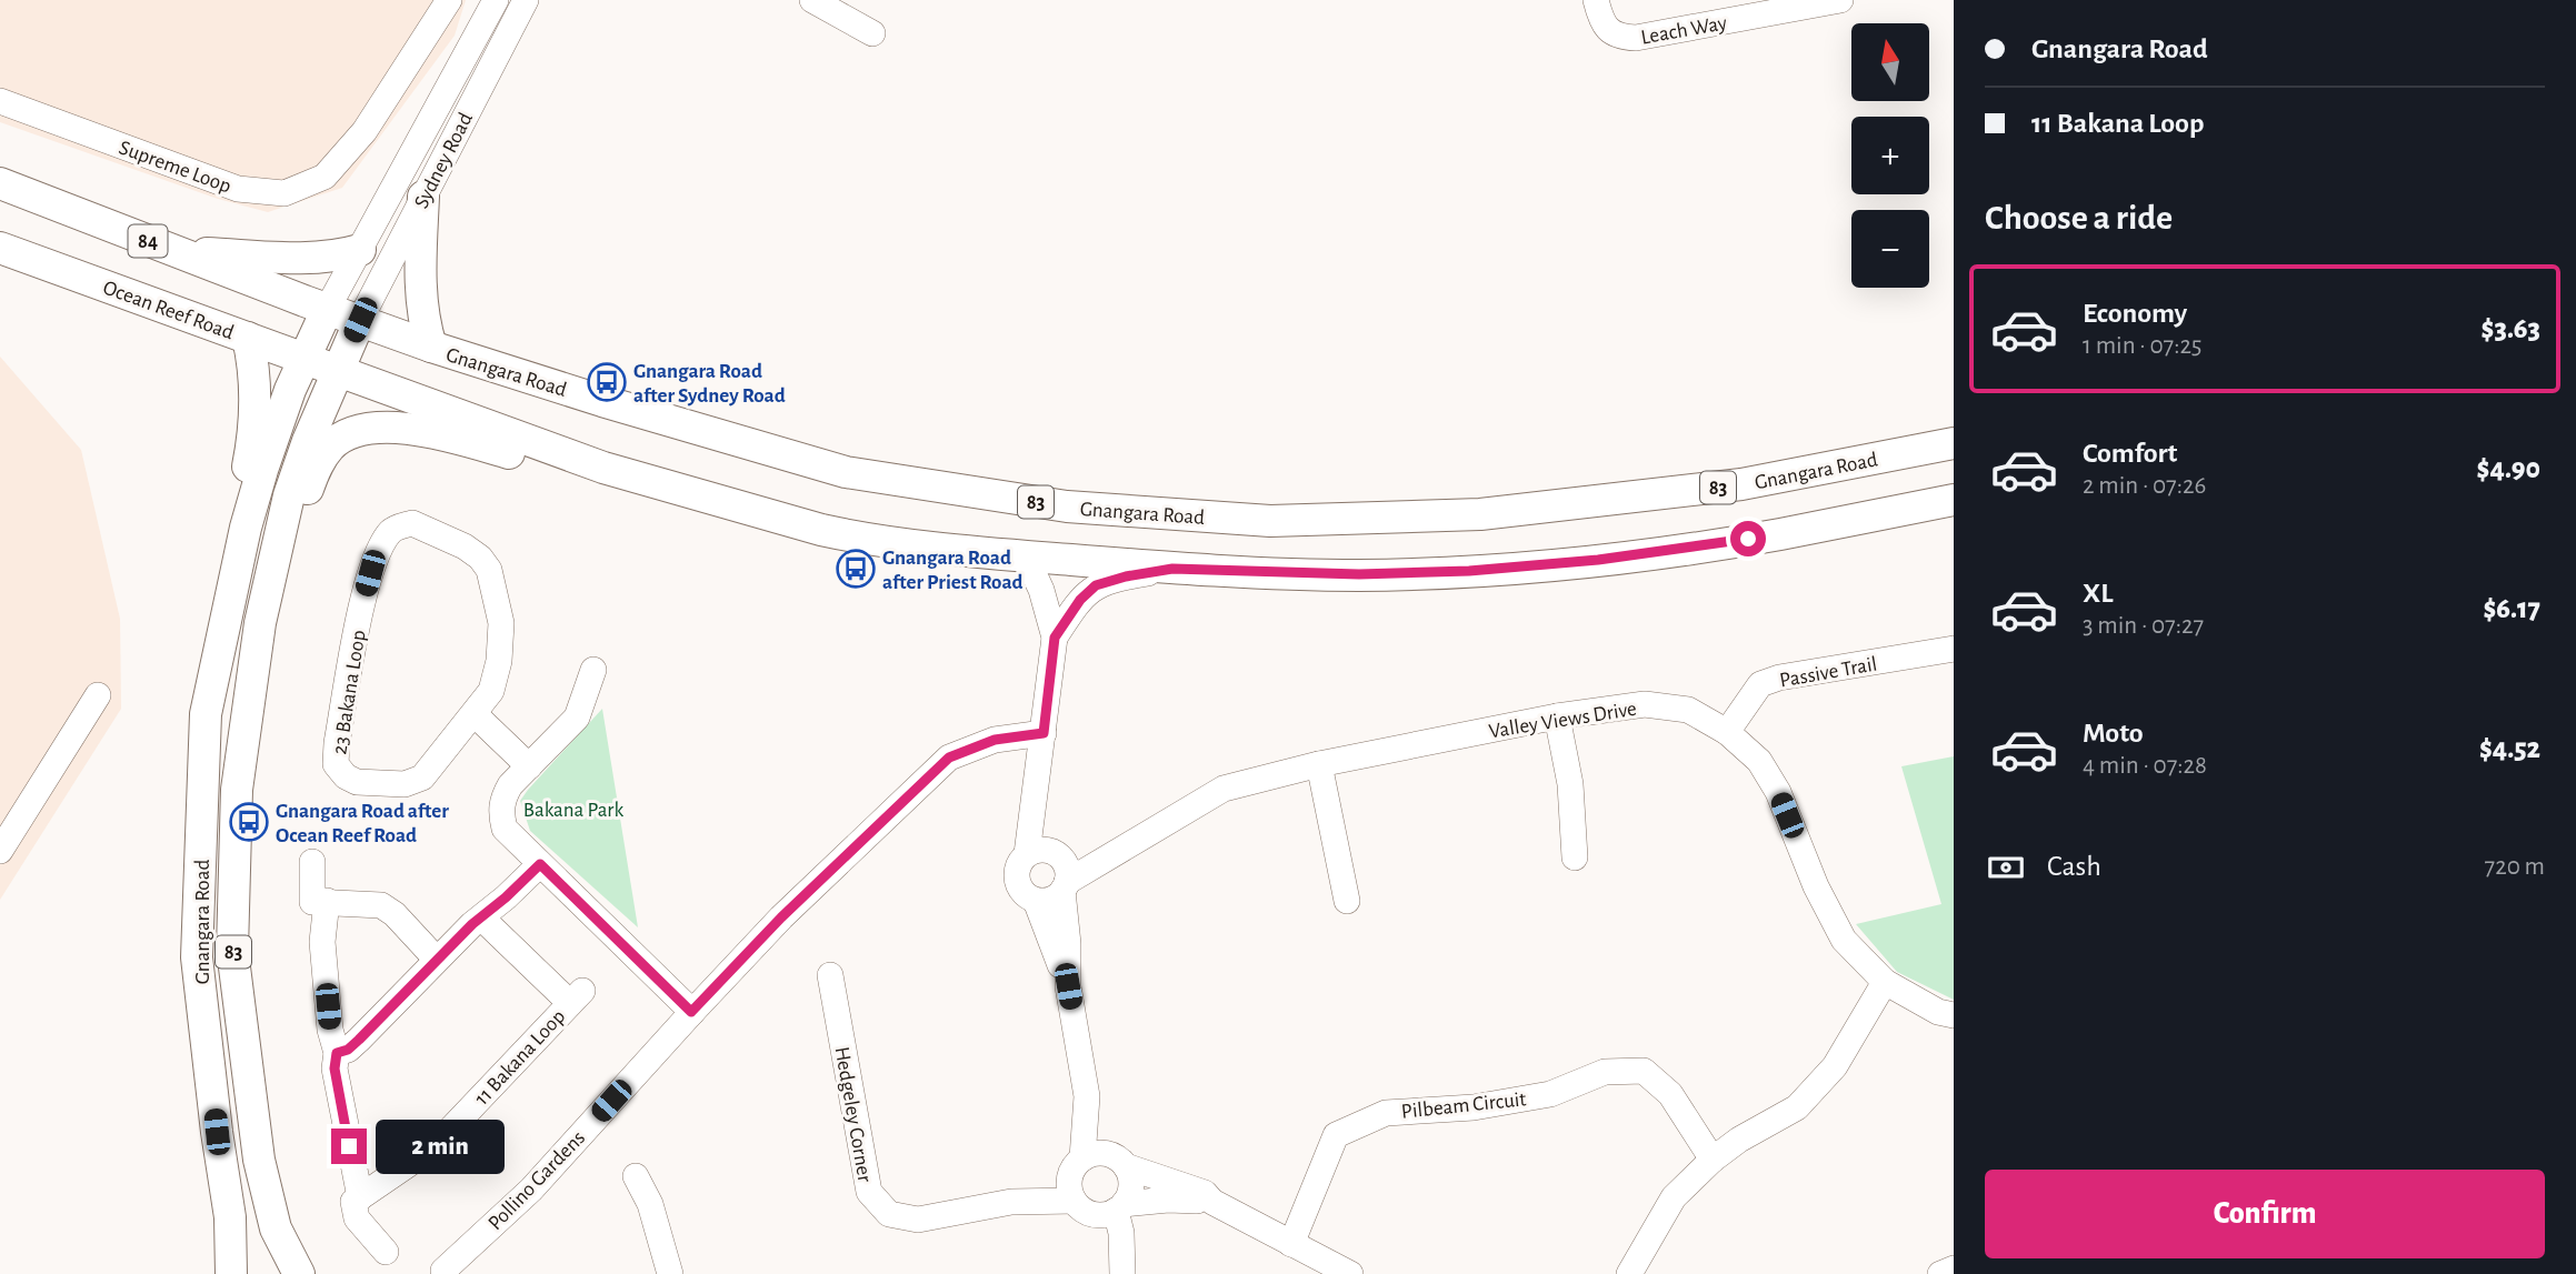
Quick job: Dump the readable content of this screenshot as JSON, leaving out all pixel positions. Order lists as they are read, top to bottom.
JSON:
{
  "streets": {
    "main road": [
      "84",
      "Ocean Reef Road",
      "Gnangara Road",
      "83"
    ],
    "street": [
      "Leach Way",
      "Sydney Road",
      "Supreme Loop",
      "Passive Trail",
      "23 Bakana Loop",
      "Valley Views Drive",
      "11 Bakana Loop",
      "Pilbeam Circuit",
      "Hedgeley Corner",
      "Pollino Gardens"
    ]
  },
  "crossings": [
    ["Sydney Road", "84"],
    ["Sydney Road", "Gnangara Road"],
    ["Sydney Road", "83"],
    ["84", "Gnangara Road"],
    ["84", "83"],
    ["Ocean Reef Road", "Gnangara Road"],
    ["Gnangara Road", "83"],
    ["Passive Trail", "Valley Views Drive"]
  ],
  "parks": ["Bakana Park"],
  "places": {
    "bus stop": ["Gnangara Road after Sydney Road", "Gnangara Road after Priest Road", "Gnangara Road after Ocean Reef Road"]
  },
  "north": "top",
  "page": {
    "banner": ["Gnangara Road", "11 Bakana Loop"],
    "map_buttons": ["+", "−"],
    "heading": "Choose a ride",
    "list": [
      {
        "name": "Economy",
        "note": "1 min · 07:25",
        "value": "$3.63"
      },
      {
        "name": "Comfort",
        "note": "2 min · 07:26",
        "value": "$4.90"
      },
      {
        "name": "XL",
        "note": "3 min · 07:27",
        "value": "$6.17"
      },
      {
        "name": "Moto",
        "note": "4 min · 07:28",
        "value": "$4.52"
      }
    ],
    "pay": ["Cash", "720 m"],
    "bubble": "2 min",
    "buttons": "Confirm"
  }
}
